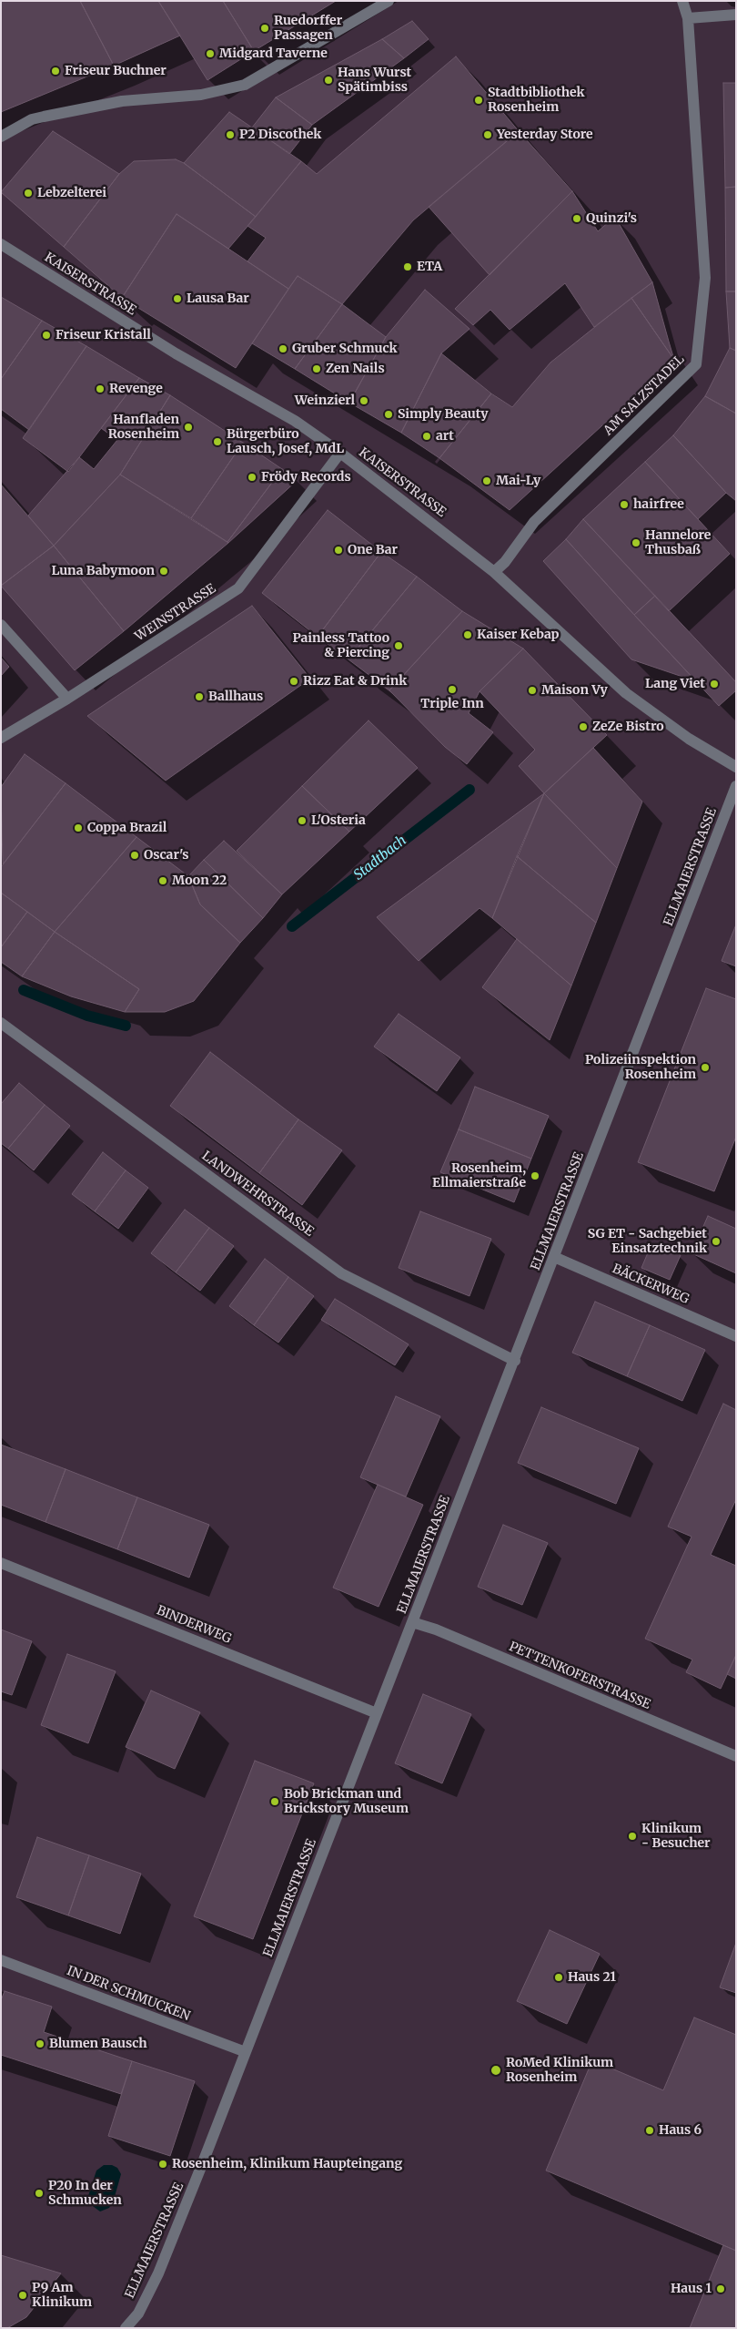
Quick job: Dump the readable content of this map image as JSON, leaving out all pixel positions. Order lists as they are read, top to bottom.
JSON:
{
  "streets": {
    "street": [
      "KAISERSTRASSE",
      "AM SALZSTADEL",
      "WEINSTRASSE",
      "ELLMAIERSTRASSE",
      "LANDWEHRSTRASSE",
      "BÄCKERWEG",
      "BINDERWEG",
      "PETTENKOFERSTRASSE",
      "IN DER SCHMUCKEN"
    ]
  },
  "crossings": [
    ["KAISERSTRASSE", "AM SALZSTADEL"],
    ["KAISERSTRASSE", "WEINSTRASSE"],
    ["ELLMAIERSTRASSE", "LANDWEHRSTRASSE"],
    ["ELLMAIERSTRASSE", "BÄCKERWEG"],
    ["ELLMAIERSTRASSE", "BINDERWEG"],
    ["ELLMAIERSTRASSE", "PETTENKOFERSTRASSE"],
    ["ELLMAIERSTRASSE", "IN DER SCHMUCKEN"]
  ],
  "water": ["Stadtbach"],
  "places": [
    "Ruedorffer Passagen",
    "Midgard Taverne",
    "Friseur Buchner",
    "Hans Wurst Spätimbiss",
    "Stadtbibliothek Rosenheim",
    "P2 Discothek",
    "Yesterday Store",
    "Lebzelterei",
    "Quinzi's",
    "ETA",
    "Lausa Bar",
    "Friseur Kristall",
    "Gruber Schmuck",
    "Zen Nails",
    "Revenge",
    "Weinzierl",
    "Simply Beauty",
    "Hanfladen Rosenheim",
    "art",
    "Bürgerbüro Lausch, Josef, MdL",
    "Frödy Records",
    "Mai-Ly",
    "hairfree",
    "Hannelore Thusbaß",
    "One Bar",
    "Luna Babymoon",
    "Kaiser Kebap",
    "Painless Tattoo & Piercing",
    "Rizz Eat & Drink",
    "Lang Viet",
    "Triple Inn",
    "Maison Vy",
    "Ballhaus",
    "ZeZe Bistro",
    "L'Osteria",
    "Coppa Brazil",
    "Oscar's",
    "Moon 22",
    "Polizeiinspektion Rosenheim",
    "Rosenheim, Ellmaierstraße",
    "SG ET - Sachgebiet Einsatztechnik",
    "Bob Brickman und Brickstory Museum",
    "Klinikum - Besucher",
    "Haus 21",
    "Blumen Bausch",
    "RoMed Klinikum Rosenheim",
    "Haus 6",
    "Rosenheim, Klinikum Haupteingang",
    "P20 In der Schmucken",
    "Haus 1",
    "P9 Am Klinikum"
  ]
}
